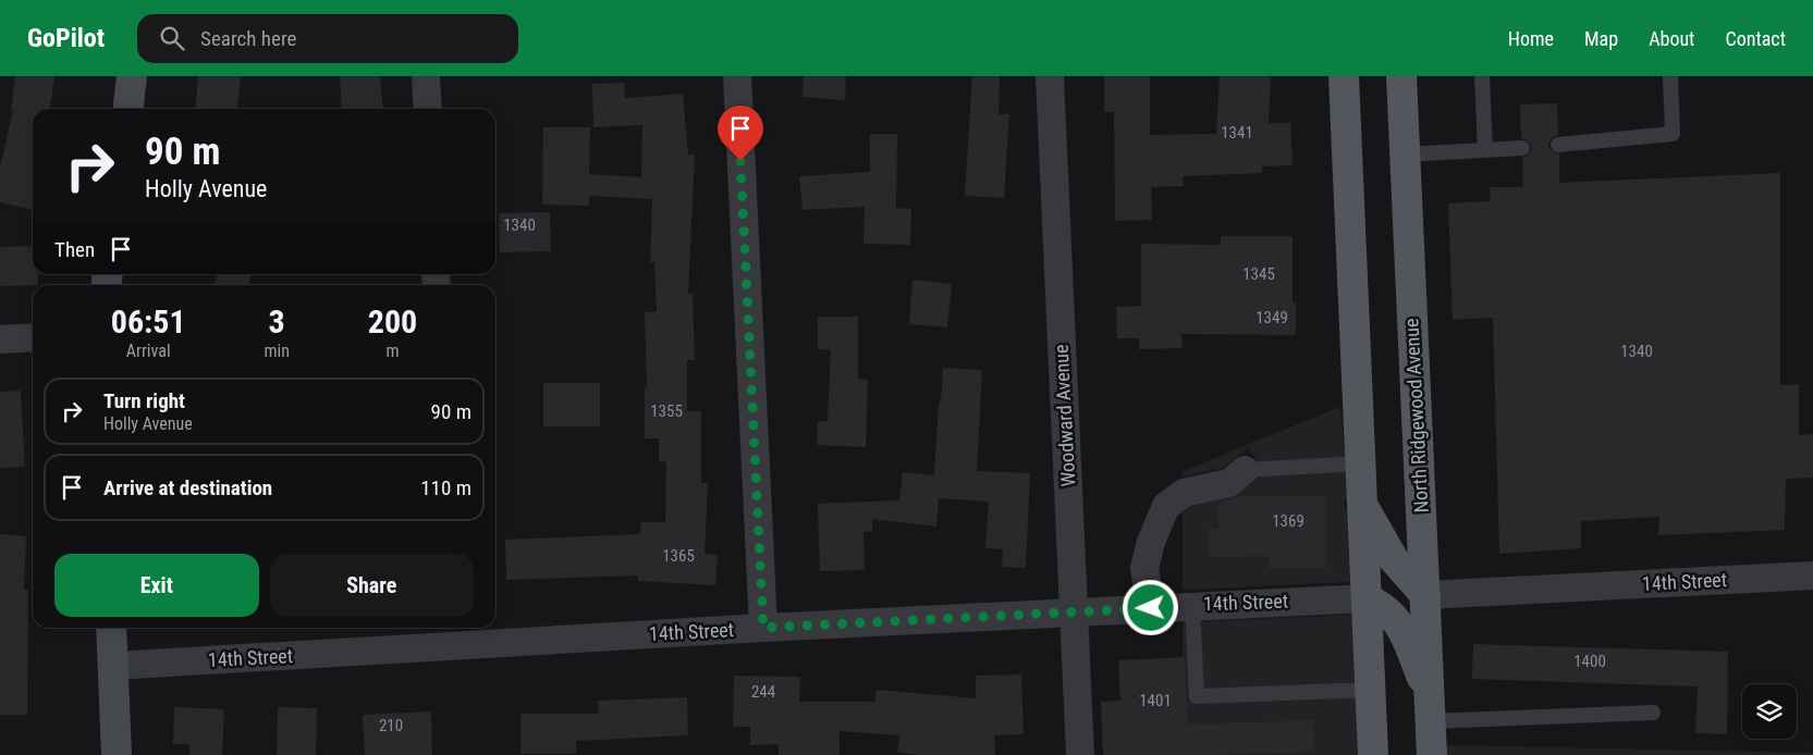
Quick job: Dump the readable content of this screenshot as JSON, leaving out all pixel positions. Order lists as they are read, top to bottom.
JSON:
{
  "streets": {
    "main road": ["North Ridgewood Avenue"],
    "street": ["Woodward Avenue", "14th Street"]
  },
  "crossings": [
    ["Woodward Avenue", "14th Street"],
    ["North Ridgewood Avenue", "14th Street"]
  ],
  "house_numbers": [
    "1341",
    "1340",
    "1345",
    "1349",
    "1340",
    "1355",
    "1369",
    "1365",
    "1400",
    "244",
    "1401",
    "210"
  ],
  "page": {
    "header": "GoPilot",
    "search": "Search here",
    "nav": [
      "Home",
      "Map",
      "About",
      "Contact"
    ],
    "turn": ["90 m", "Holly Avenue"],
    "then": "Then",
    "eta": [
      "06:51",
      "Arrival",
      "3",
      "min",
      "200",
      "m"
    ],
    "list": [
      {
        "name": "Turn right",
        "note": "Holly Avenue",
        "value": "90 m"
      },
      {
        "name": "Arrive at destination",
        "value": "110 m"
      }
    ],
    "buttons": ["Exit", "Share"]
  }
}
